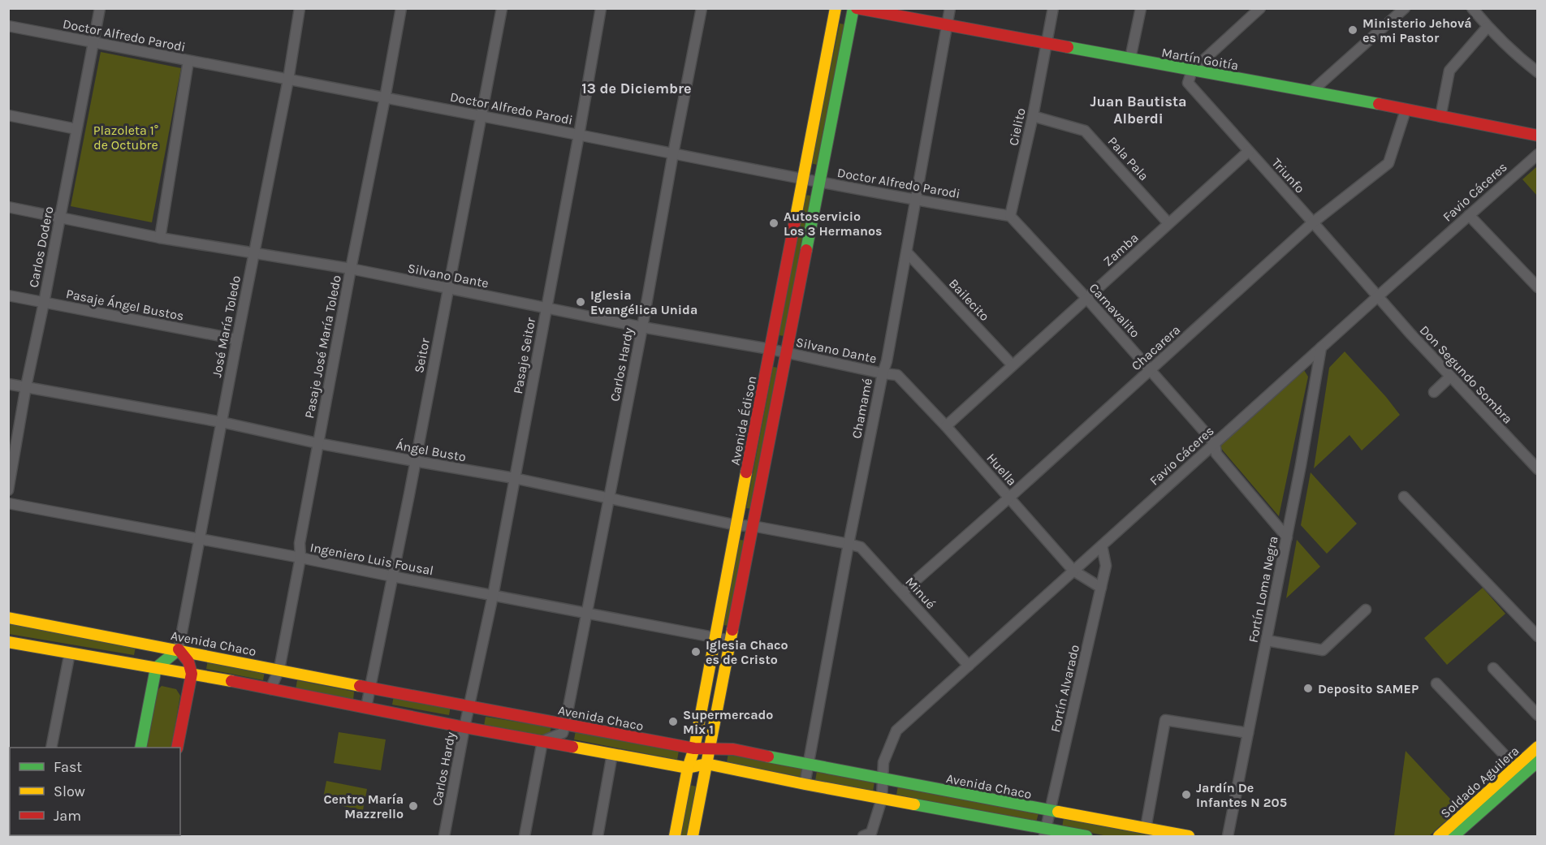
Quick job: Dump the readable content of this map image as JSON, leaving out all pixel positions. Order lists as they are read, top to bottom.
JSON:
{
  "streets": {
    "main road": [
      "Martín Goitía",
      "Avenida Édison",
      "Avenida Chaco",
      "Soldado Aguilera"
    ],
    "street": [
      "Doctor Alfredo Parodi",
      "Cielito",
      "Pala Pala",
      "Triunfo",
      "Favio Cáceres",
      "Carlos Dodero",
      "Zamba",
      "Silvano Dante",
      "Bailecito",
      "Pasaje Ángel Bustos",
      "Carnavalito",
      "José María Toledo",
      "Pasaje José María Toledo",
      "Chacarera",
      "Seitor",
      "Pasaje Seitor",
      "Carlos Hardy",
      "Don Segundo Sombra",
      "Chamamé",
      "Ángel Busto",
      "Huella",
      "Ingeniero Luis Fousal",
      "Fortín Loma Negra",
      "Minué",
      "Fortín Alvarado"
    ]
  },
  "crossings": [
    ["Doctor Alfredo Parodi", "Cielito"],
    ["Doctor Alfredo Parodi", "Carlos Dodero"],
    ["Doctor Alfredo Parodi", "Carnavalito"],
    ["Doctor Alfredo Parodi", "José María Toledo"],
    ["Doctor Alfredo Parodi", "Pasaje José María Toledo"],
    ["Doctor Alfredo Parodi", "Seitor"],
    ["Doctor Alfredo Parodi", "Pasaje Seitor"],
    ["Doctor Alfredo Parodi", "Carlos Hardy"],
    ["Doctor Alfredo Parodi", "Chamamé"],
    ["Doctor Alfredo Parodi", "Avenida Édison"],
    ["Martín Goitía", "Cielito"],
    ["Martín Goitía", "Triunfo"],
    ["Martín Goitía", "Chacarera"],
    ["Martín Goitía", "Chamamé"],
    ["Cielito", "Pala Pala"],
    ["Cielito", "Carnavalito"],
    ["Pala Pala", "Zamba"],
    ["Triunfo", "Favio Cáceres"],
    ["Triunfo", "Zamba"],
    ["Triunfo", "Chacarera"],
    ["Triunfo", "Don Segundo Sombra"],
    ["Favio Cáceres", "Carnavalito"],
    ["Favio Cáceres", "Don Segundo Sombra"],
    ["Favio Cáceres", "Huella"],
    ["Favio Cáceres", "Fortín Loma Negra"],
    ["Favio Cáceres", "Minué"],
    ["Favio Cáceres", "Avenida Chaco"],
    ["Favio Cáceres", "Fortín Alvarado"],
    ["Carlos Dodero", "Silvano Dante"],
    ["Carlos Dodero", "Pasaje Ángel Bustos"],
    ["Carlos Dodero", "Ángel Busto"],
    ["Zamba", "Bailecito"],
    ["Zamba", "Carnavalito"],
    ["Zamba", "Huella"],
    ["Silvano Dante", "José María Toledo"],
    ["Silvano Dante", "Pasaje José María Toledo"],
    ["Silvano Dante", "Seitor"],
    ["Silvano Dante", "Pasaje Seitor"],
    ["Silvano Dante", "Carlos Hardy"],
    ["Silvano Dante", "Chamamé"],
    ["Silvano Dante", "Avenida Édison"],
    ["Silvano Dante", "Huella"],
    ["Bailecito", "Chamamé"],
    ["Pasaje Ángel Bustos", "José María Toledo"],
    ["Carnavalito", "Chacarera"],
    ["Carnavalito", "Fortín Loma Negra"],
    ["José María Toledo", "Ángel Busto"],
    ["José María Toledo", "Ingeniero Luis Fousal"],
    ["José María Toledo", "Avenida Chaco"],
    ["Pasaje José María Toledo", "Ángel Busto"],
    ["Pasaje José María Toledo", "Ingeniero Luis Fousal"],
    ["Pasaje José María Toledo", "Avenida Chaco"],
    ["Chacarera", "Huella"],
    ["Chacarera", "Minué"],
    ["Seitor", "Ángel Busto"],
    ["Seitor", "Ingeniero Luis Fousal"],
    ["Seitor", "Avenida Chaco"],
    ["Pasaje Seitor", "Carlos Hardy"],
    ["Pasaje Seitor", "Ángel Busto"],
    ["Pasaje Seitor", "Ingeniero Luis Fousal"],
    ["Pasaje Seitor", "Avenida Chaco"],
    ["Carlos Hardy", "Ángel Busto"],
    ["Carlos Hardy", "Ingeniero Luis Fousal"],
    ["Carlos Hardy", "Avenida Chaco"],
    ["Chamamé", "Ángel Busto"],
    ["Chamamé", "Huella"],
    ["Chamamé", "Minué"],
    ["Chamamé", "Avenida Chaco"],
    ["Avenida Édison", "Ángel Busto"],
    ["Avenida Édison", "Ingeniero Luis Fousal"],
    ["Avenida Édison", "Avenida Chaco"],
    ["Ángel Busto", "Minué"],
    ["Huella", "Fortín Alvarado"],
    ["Avenida Chaco", "Fortín Alvarado"]
  ],
  "districts": ["13 de Diciembre", "Juan Bautista Alberdi"],
  "parks": ["Plazoleta 1° de Octubre"],
  "places": [
    "Ministerio Jehová es mi Pastor",
    "Autoservicio Los 3 Hermanos",
    "Iglesia Evangélica Unida",
    "Iglesia Chaco es de Cristo",
    "Deposito SAMEP",
    "Supermercado Mix 1",
    "Jardín De Infantes N 205",
    "Centro María Mazzrello"
  ],
  "legend": ["Fast", "Slow", "Jam"]
}
